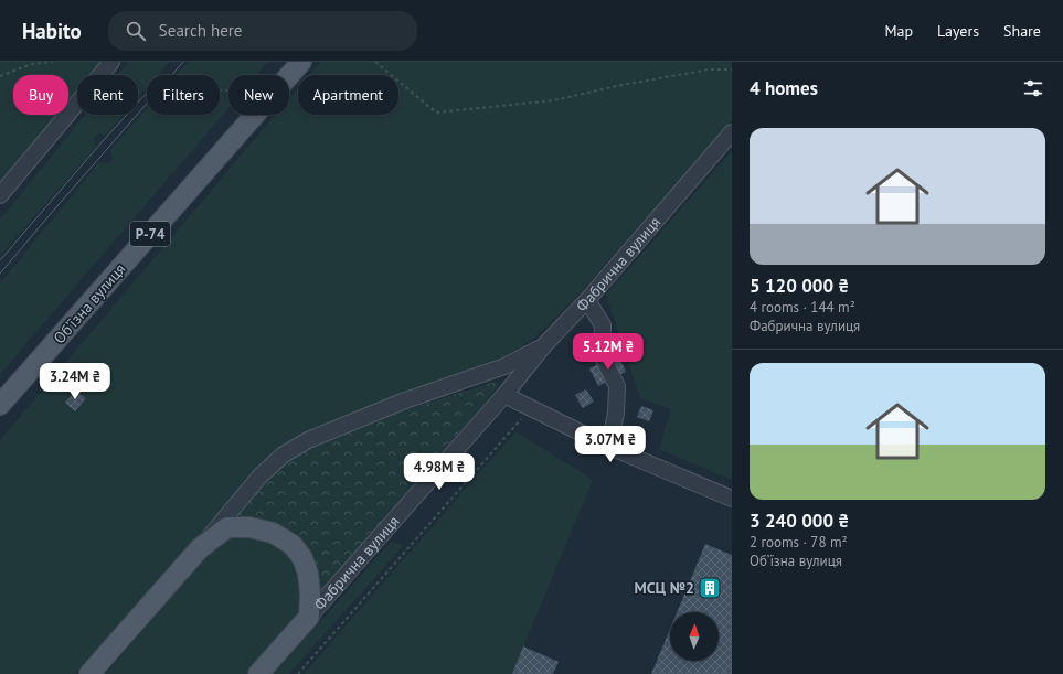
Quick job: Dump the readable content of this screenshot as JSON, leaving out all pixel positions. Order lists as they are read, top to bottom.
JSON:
{
  "streets": {
    "main road": ["Р-74", "Фабрична вулиця", "Обʼїзна вулиця"]
  },
  "places": {
    "building": ["МСЦ №2"]
  },
  "north": "top",
  "page": {
    "header": "Habito",
    "search": "Search here",
    "nav": ["Map", "Layers", "Share"],
    "heading": "4 homes",
    "chip": [
      "Buy",
      "Rent",
      "Filters",
      "New",
      "Apartment"
    ],
    "list": [
      {
        "name": "5 120 000 ₴",
        "note": "4 rooms · 144 m² · Фабрична вулиця"
      },
      {
        "name": "3 240 000 ₴",
        "note": "2 rooms · 78 m² · Обʼїзна вулиця"
      }
    ],
    "price": [
      "5.12M ₴",
      "3.24M ₴",
      "3.07M ₴",
      "4.98M ₴"
    ]
  }
}
